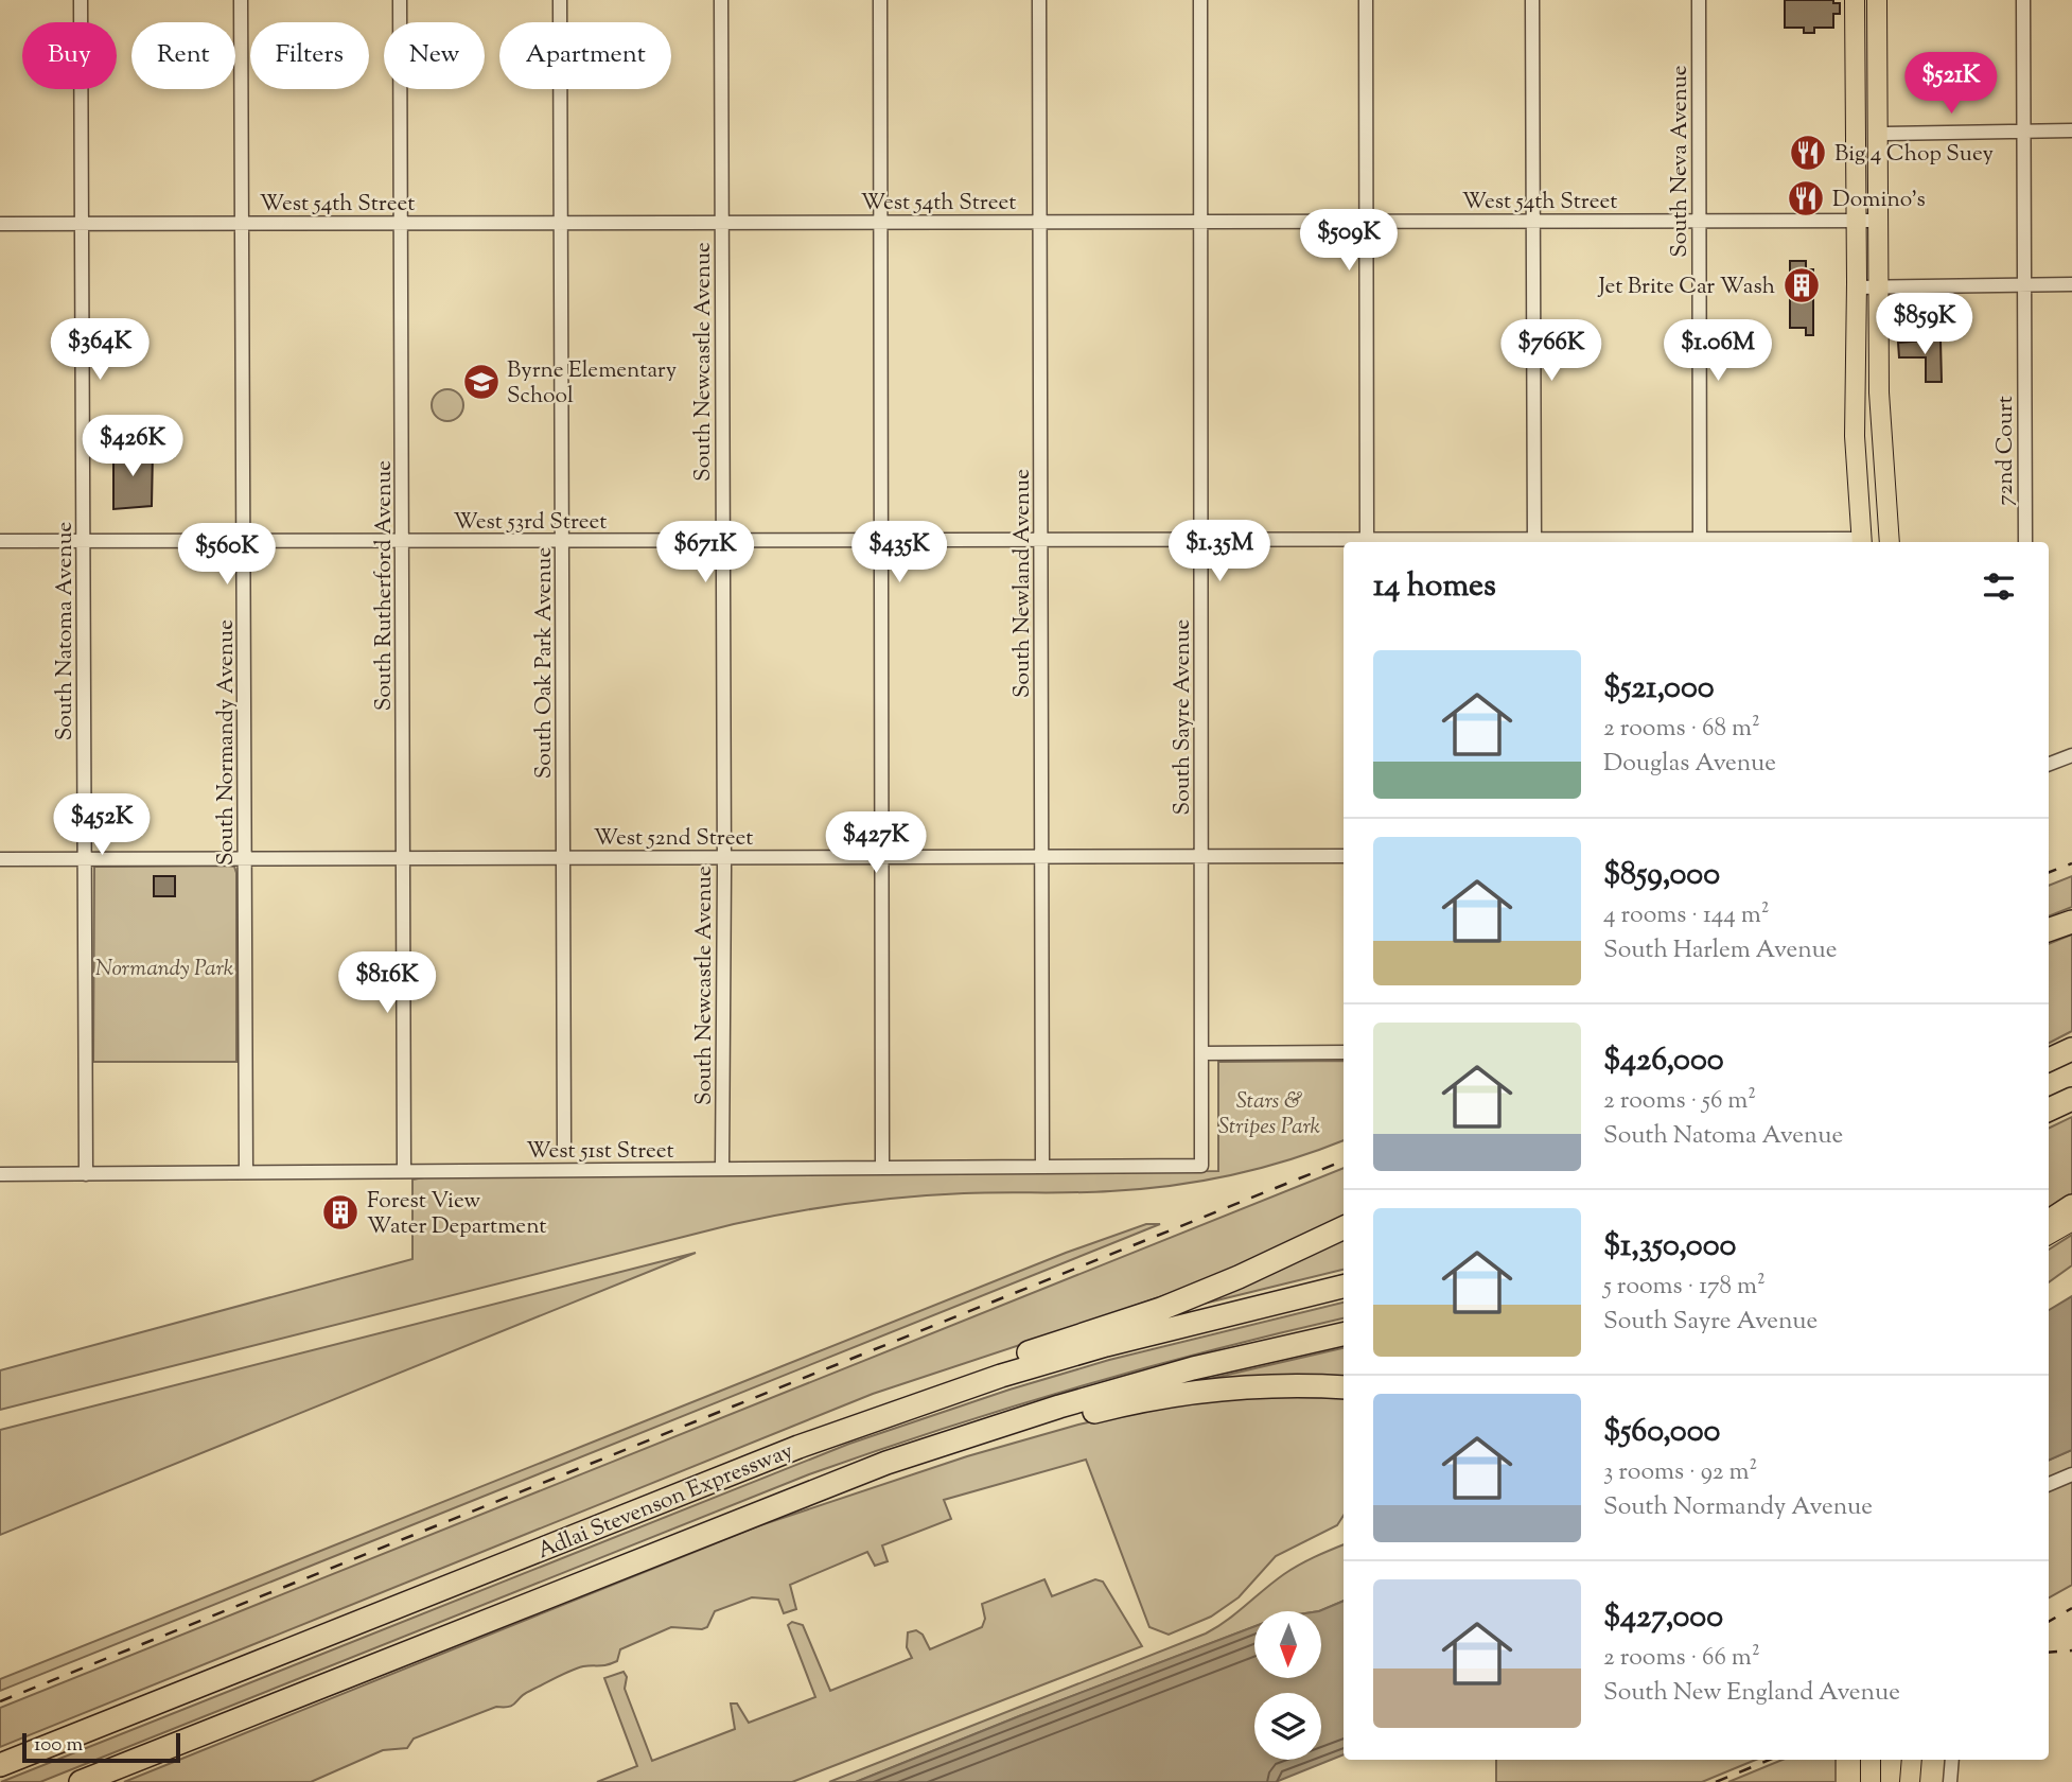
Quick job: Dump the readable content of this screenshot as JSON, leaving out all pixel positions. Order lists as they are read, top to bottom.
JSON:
{
  "streets": {
    "highway": ["Adlai Stevenson Expressway"],
    "street": [
      "South Neva Avenue",
      "West 54th Street",
      "South Newcastle Avenue",
      "72nd Court",
      "West 53rd Street",
      "South Newland Avenue",
      "South Rutherford Avenue",
      "South Natoma Avenue",
      "South Oak Park Avenue",
      "South Sayre Avenue",
      "South Normandy Avenue",
      "West 52nd Street",
      "West 51st Street"
    ]
  },
  "crossings": [
    ["South Neva Avenue", "West 54th Street"],
    ["South Neva Avenue", "West 53rd Street"],
    ["West 54th Street", "South Newcastle Avenue"],
    ["West 54th Street", "South Newland Avenue"],
    ["West 54th Street", "South Rutherford Avenue"],
    ["West 54th Street", "South Natoma Avenue"],
    ["West 54th Street", "South Oak Park Avenue"],
    ["West 54th Street", "South Sayre Avenue"],
    ["West 54th Street", "South Normandy Avenue"],
    ["South Newcastle Avenue", "West 53rd Street"],
    ["South Newcastle Avenue", "West 52nd Street"],
    ["South Newcastle Avenue", "West 51st Street"],
    ["West 53rd Street", "South Newland Avenue"],
    ["West 53rd Street", "South Rutherford Avenue"],
    ["West 53rd Street", "South Natoma Avenue"],
    ["West 53rd Street", "South Oak Park Avenue"],
    ["West 53rd Street", "South Sayre Avenue"],
    ["West 53rd Street", "South Normandy Avenue"],
    ["South Newland Avenue", "West 52nd Street"],
    ["South Newland Avenue", "West 51st Street"],
    ["South Rutherford Avenue", "West 52nd Street"],
    ["South Rutherford Avenue", "West 51st Street"],
    ["South Natoma Avenue", "West 52nd Street"],
    ["South Natoma Avenue", "West 51st Street"],
    ["South Oak Park Avenue", "West 52nd Street"],
    ["South Sayre Avenue", "West 52nd Street"],
    ["South Sayre Avenue", "West 51st Street"],
    ["South Normandy Avenue", "West 52nd Street"],
    ["South Normandy Avenue", "West 51st Street"]
  ],
  "parks": ["Normandy Park", "Stars & Stripes Park"],
  "places": {
    "restaurant": ["Big 4 Chop Suey", "Domino's"],
    "building": ["Jet Brite Car Wash", "Forest View Water Department"],
    "school or university": ["Byrne Elementary School"]
  },
  "scale_bar": "100 m",
  "north": "bottom",
  "page": {
    "chip": [
      "Buy",
      "Rent",
      "Filters",
      "New",
      "Apartment"
    ],
    "price": [
      "$521K",
      "$509K",
      "$859K",
      "$364K",
      "$766K",
      "$1.06M",
      "$426K",
      "$1.35M",
      "$671K",
      "$435K",
      "$560K",
      "$452K",
      "$427K",
      "$816K"
    ],
    "heading": "14 homes",
    "list": [
      {
        "name": "$521,000",
        "note": "2 rooms · 68 m² · Douglas Avenue"
      },
      {
        "name": "$859,000",
        "note": "4 rooms · 144 m² · South Harlem Avenue"
      },
      {
        "name": "$426,000",
        "note": "2 rooms · 56 m² · South Natoma Avenue"
      },
      {
        "name": "$1,350,000",
        "note": "5 rooms · 178 m² · South Sayre Avenue"
      },
      {
        "name": "$560,000",
        "note": "3 rooms · 92 m² · South Normandy Avenue"
      },
      {
        "name": "$427,000",
        "note": "2 rooms · 66 m² · South New England Avenue"
      }
    ],
    "scale": "100 m"
  }
}
